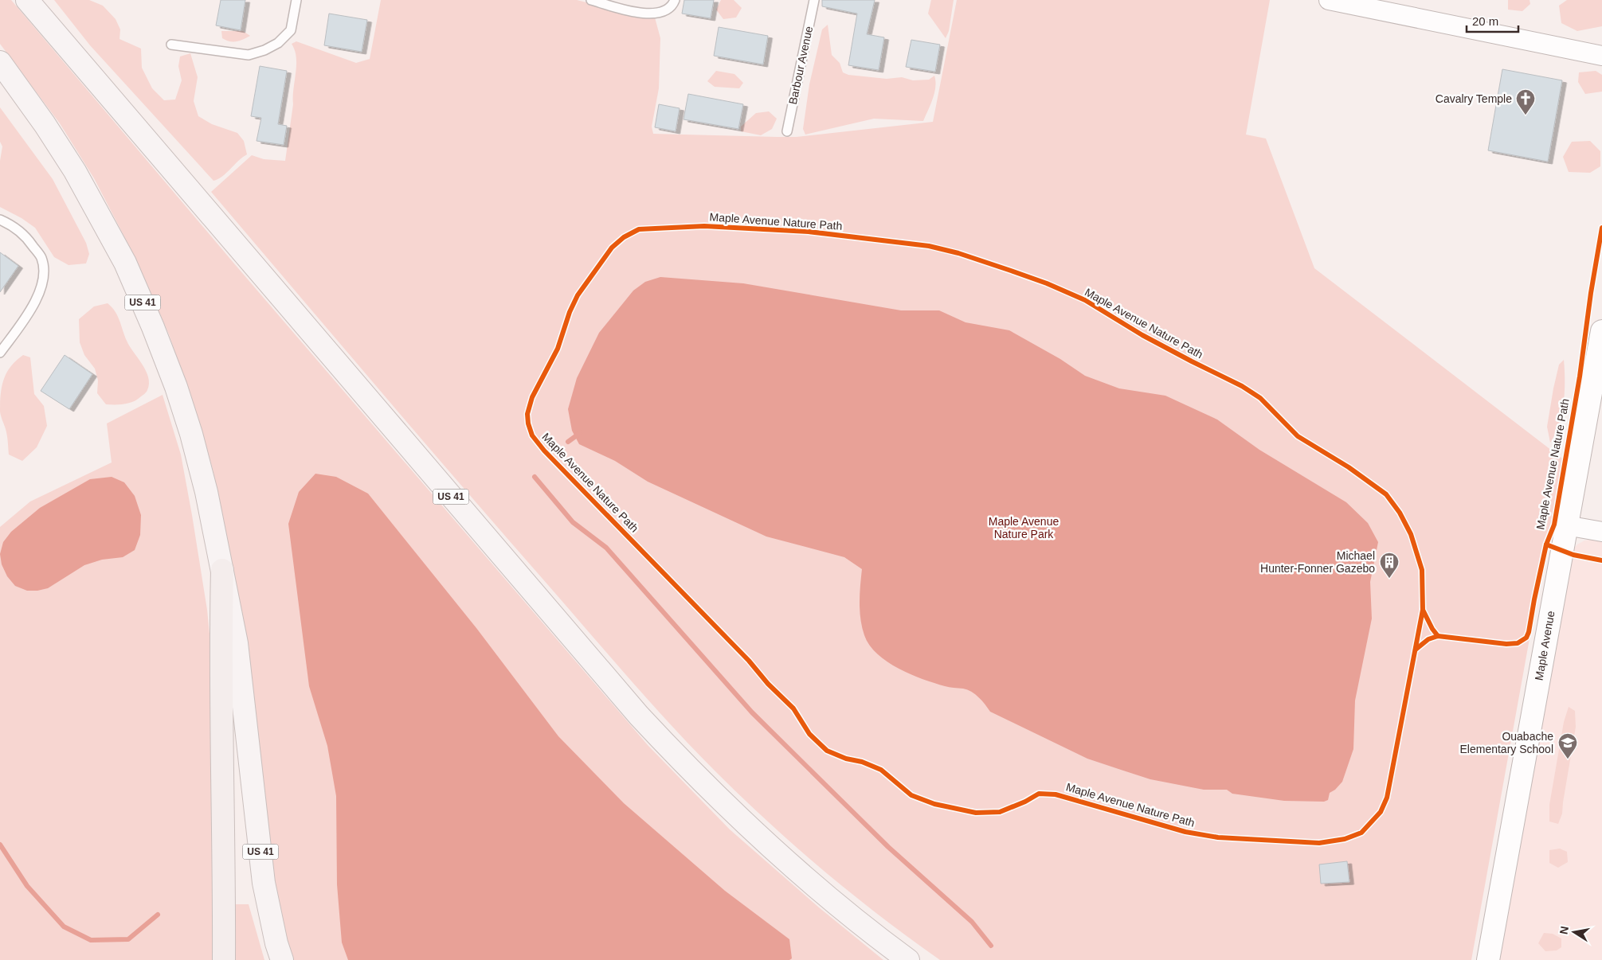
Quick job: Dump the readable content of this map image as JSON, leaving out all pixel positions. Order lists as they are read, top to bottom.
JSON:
{
  "streets": {
    "main road": ["US 41", "Maple Avenue"],
    "lane": ["Barbour Avenue"],
    "cycle path": ["Maple Avenue Nature Path"]
  },
  "parks": ["Maple Avenue Nature Park"],
  "places": {
    "church": ["Cavalry Temple"],
    "building": ["Michael Hunter-Fonner Gazebo"],
    "school or university": ["Ouabache Elementary School"]
  },
  "scale_bar": "20 m",
  "north": "left"
}
